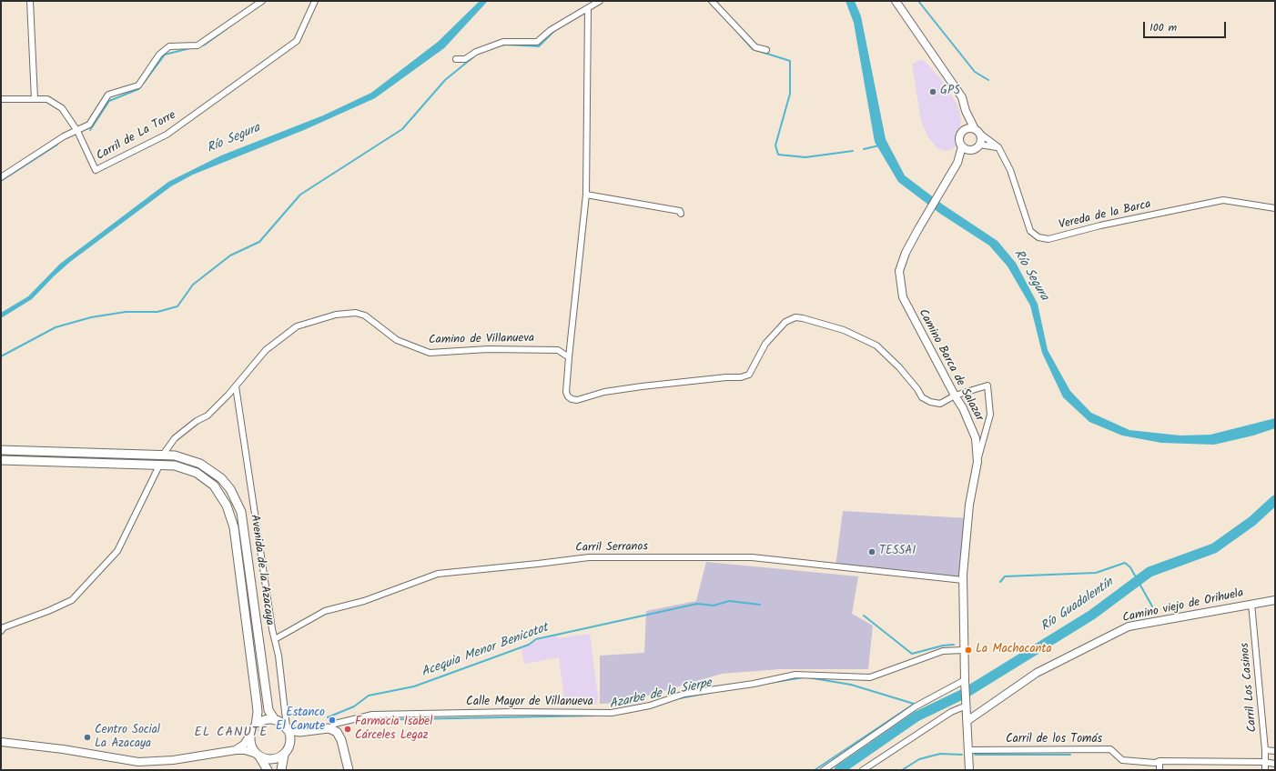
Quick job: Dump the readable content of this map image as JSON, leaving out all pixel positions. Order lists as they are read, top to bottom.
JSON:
{
  "streets": {
    "main road": ["Avenida de la Azacaya"],
    "street": [
      "Carril de La Torre",
      "Vereda de la Barca",
      "Camino de Villanueva",
      "Camino Barca de Salazar",
      "Carril Serranos",
      "Camino viejo de Orihuela",
      "Carril Los Casinos",
      "Calle Mayor de Villanueva",
      "Carril de los Tomás"
    ]
  },
  "crossings": [
    ["Camino de Villanueva", "Avenida de la Azacaya"],
    ["Camino Barca de Salazar", "Carril Serranos"],
    ["Camino Barca de Salazar", "Camino viejo de Orihuela"],
    ["Camino Barca de Salazar", "Calle Mayor de Villanueva"],
    ["Camino Barca de Salazar", "Carril de los Tomás"],
    ["Camino viejo de Orihuela", "Carril Los Casinos"],
    ["Carril Los Casinos", "Carril de los Tomás"]
  ],
  "districts": ["EL CANUTE"],
  "water": [
    "Río Segura",
    "Río Guadalentín",
    "Acequia Menor Benicotot",
    "Azarbe de la Sierpe"
  ],
  "places": [
    "GPS",
    "TESSAI",
    "La Machacanta",
    "Estanco El Canute",
    "Farmacia Isabel Cárceles Legaz",
    "Centro Social La Azacaya"
  ],
  "scale_bar": "100 m"
}
